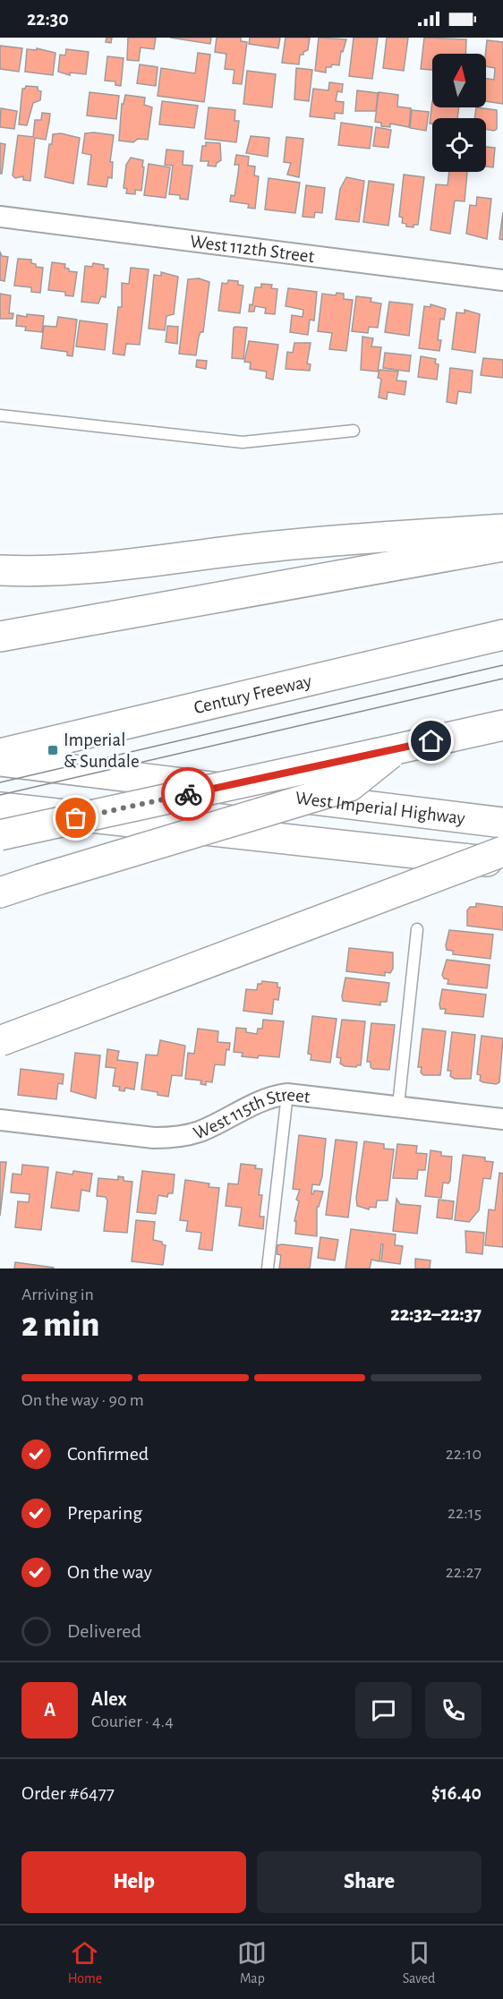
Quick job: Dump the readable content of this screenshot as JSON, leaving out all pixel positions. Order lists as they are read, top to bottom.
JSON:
{
  "streets": {
    "main road": ["Century Freeway", "West Imperial Highway"],
    "street": ["West 112th Street", "West 115th Street"]
  },
  "places": {
    "transit": ["Imperial & Sundale"]
  },
  "north": "top",
  "page": {
    "status": "22:30",
    "heading": ["2 min", "Arriving in", "22:32–22:37"],
    "panel": [
      "Alex",
      "Courier · 4.4",
      "Order #6477",
      "$16.40"
    ],
    "bar": "On the way · 90 m",
    "list": [
      ["Confirmed", "22:10"],
      ["Preparing", "22:15"],
      ["On the way", "22:27"],
      "Delivered"
    ],
    "round": "A",
    "buttons": ["Help", "Share"],
    "tabs": ["Home", "Map", "Saved"]
  }
}
